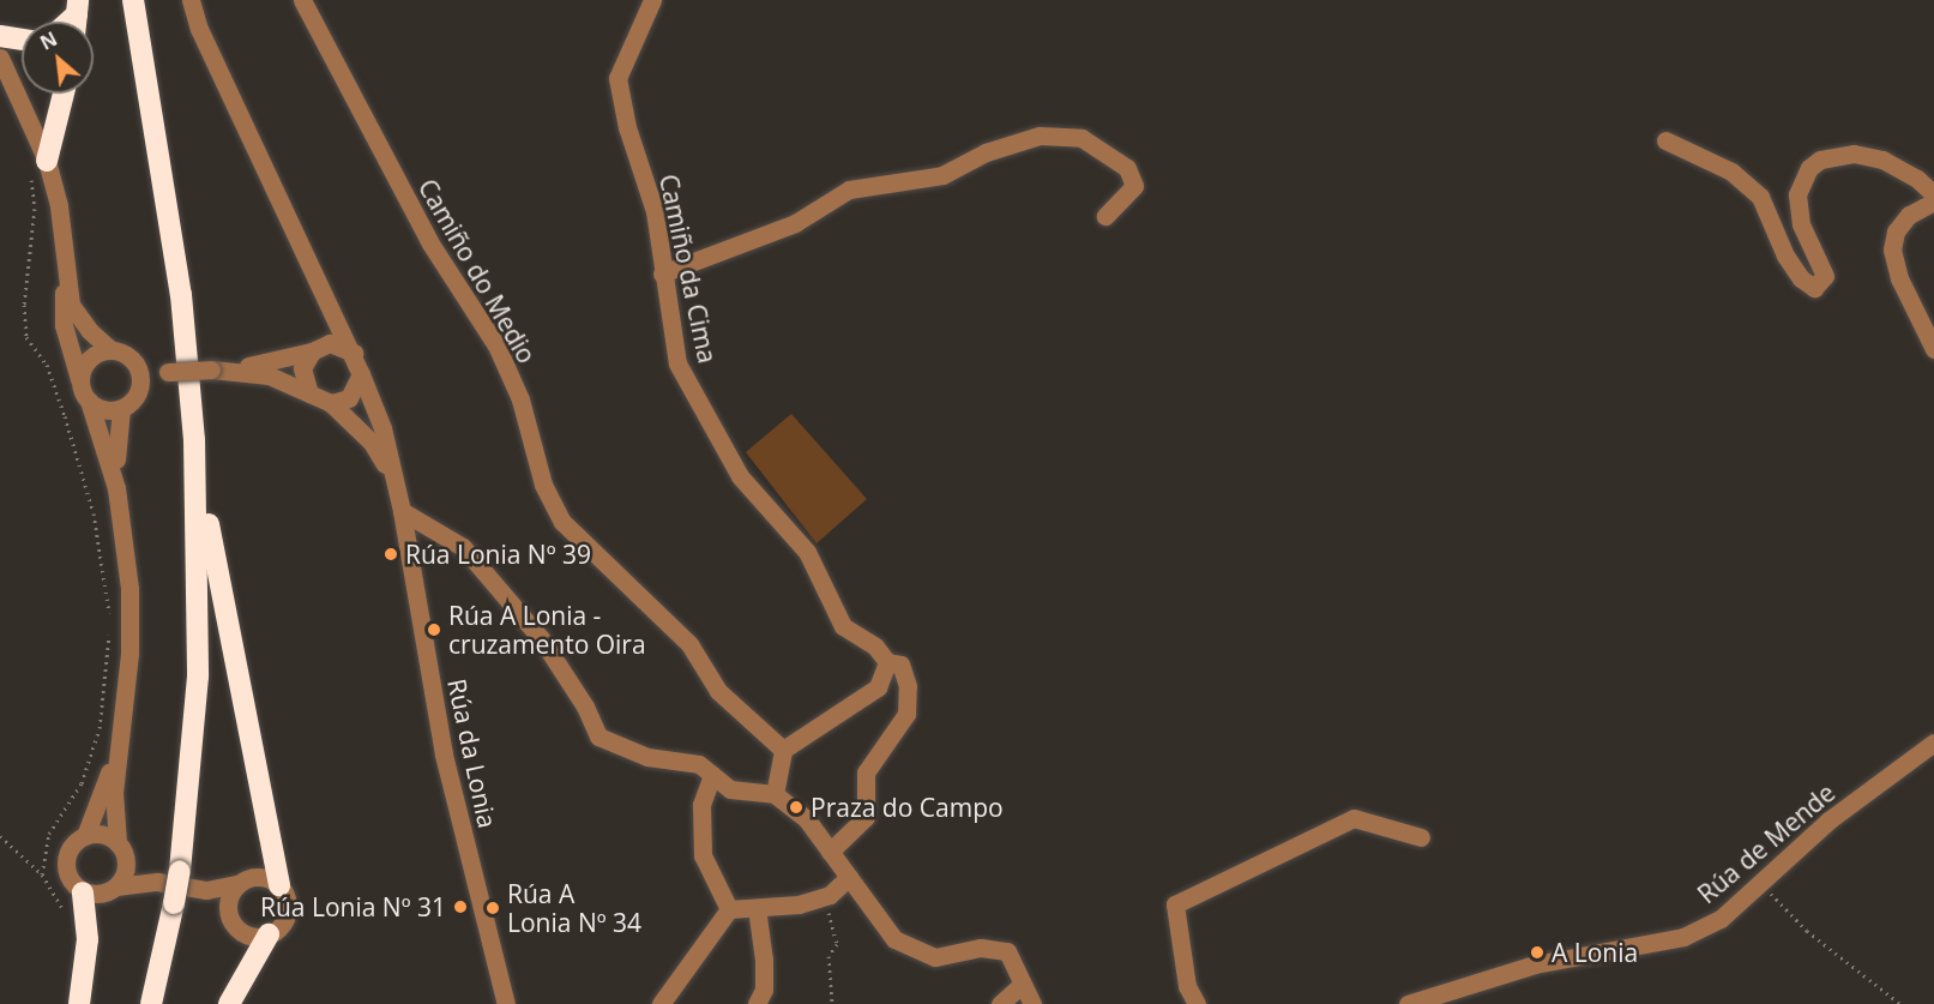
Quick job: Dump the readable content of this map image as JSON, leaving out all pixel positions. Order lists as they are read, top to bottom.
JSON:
{
  "streets": {
    "street": [
      "Camiño da Cima",
      "Camiño do Medio",
      "Rúa da Lonia",
      "Rúa de Mende"
    ]
  },
  "places": [
    "Rúa Lonia Nº 39",
    "Rúa A Lonia - cruzamento Oira",
    "Praza do Campo",
    "Rúa Lonia Nº 31",
    "Rúa A Lonia Nº 34",
    "A Lonia"
  ],
  "north": "top left"
}
